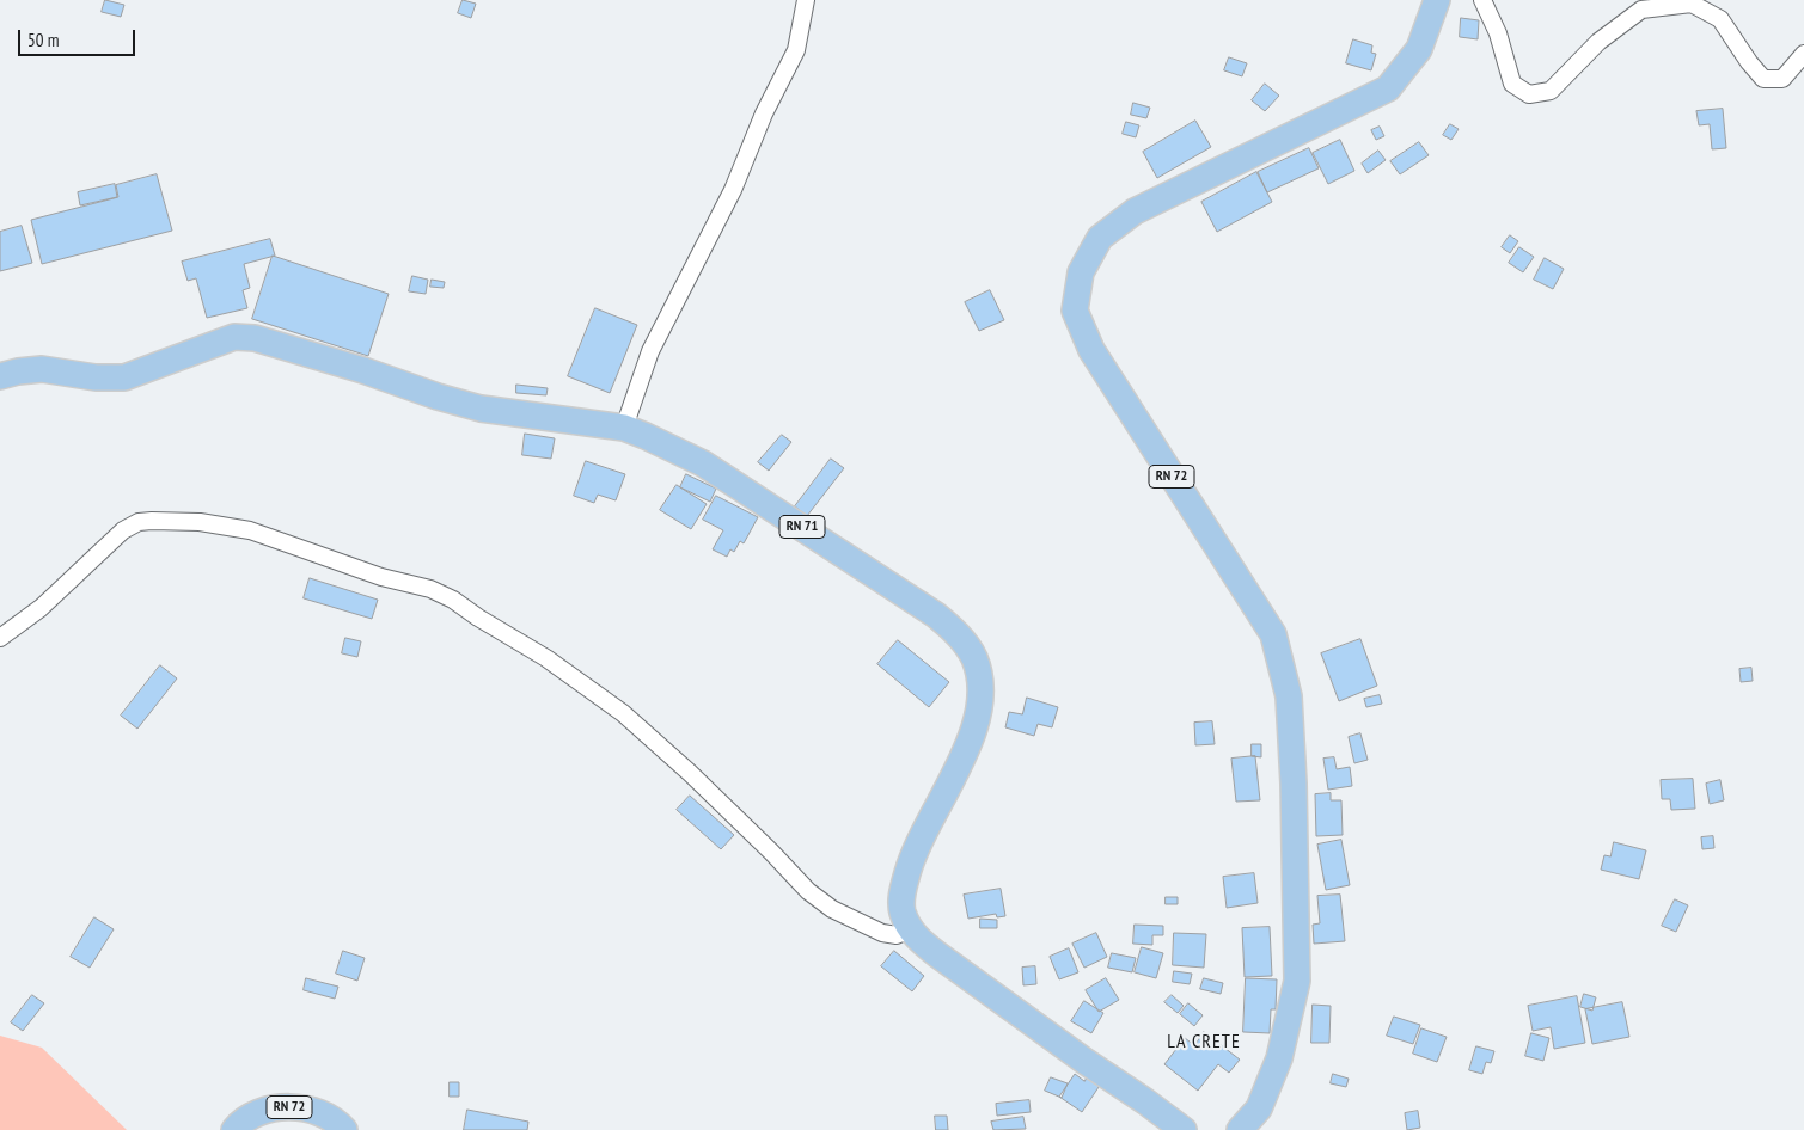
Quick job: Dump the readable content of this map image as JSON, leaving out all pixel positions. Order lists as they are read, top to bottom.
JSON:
{
  "streets": {
    "main road": ["RN 72", "RN 71"]
  },
  "districts": ["LA CRETE"],
  "scale_bar": "50 m"
}
